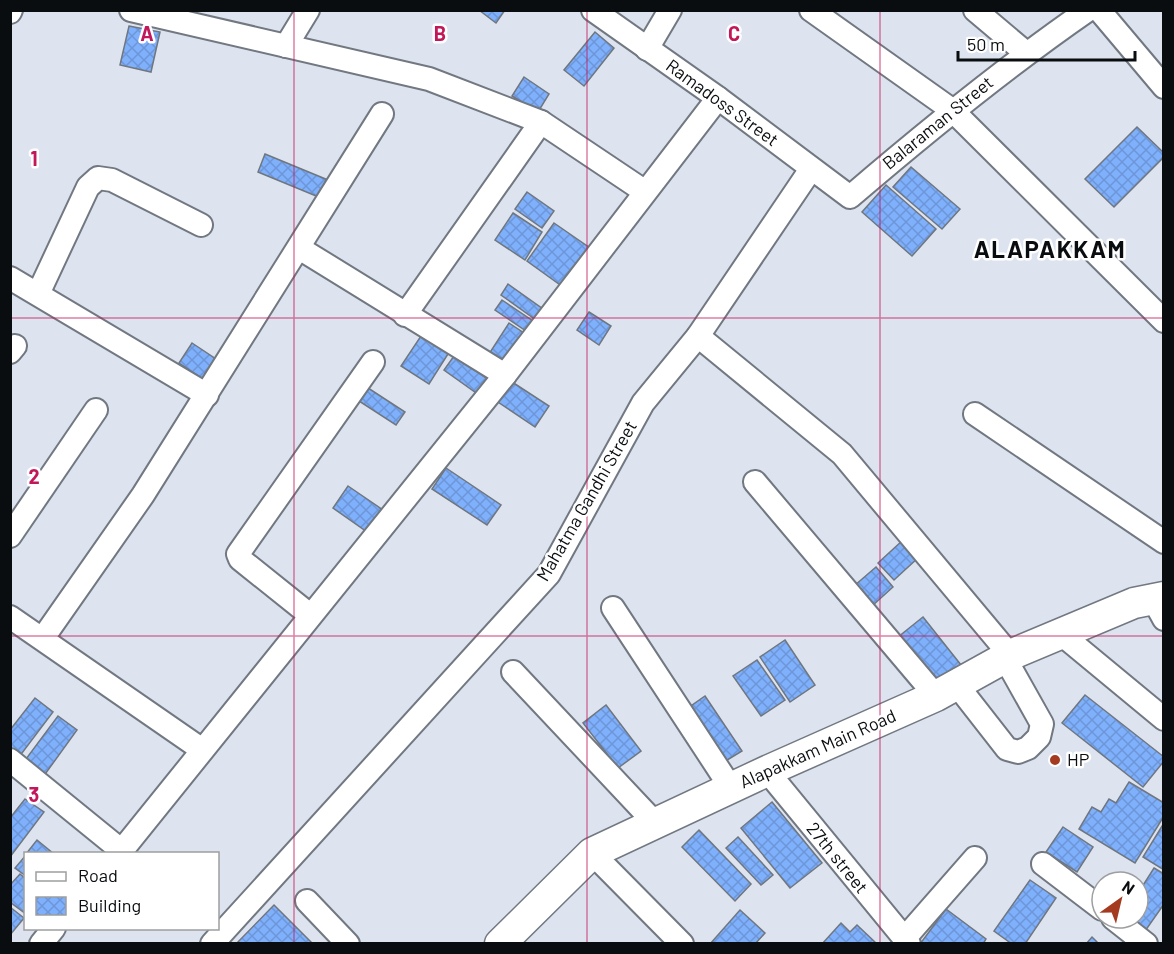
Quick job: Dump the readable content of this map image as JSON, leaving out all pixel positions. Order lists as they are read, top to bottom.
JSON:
{
  "streets": {
    "main road": ["Alapakkam Main Road"],
    "street": [
      "Ramadoss Street",
      "Balaraman Street",
      "Mahatma Gandhi Street",
      "27th street"
    ]
  },
  "crossings": [
    ["Ramadoss Street", "Balaraman Street"],
    ["Ramadoss Street", "Mahatma Gandhi Street"],
    ["Alapakkam Main Road", "27th street"]
  ],
  "districts": ["ALAPAKKAM"],
  "places": ["HP"],
  "legend": ["Road", "Building"],
  "scale_bar": "50 m",
  "north": "top right",
  "grid": {
    "columns": ["A", "B", "C"],
    "rows": ["1", "2", "3"]
  }
}
